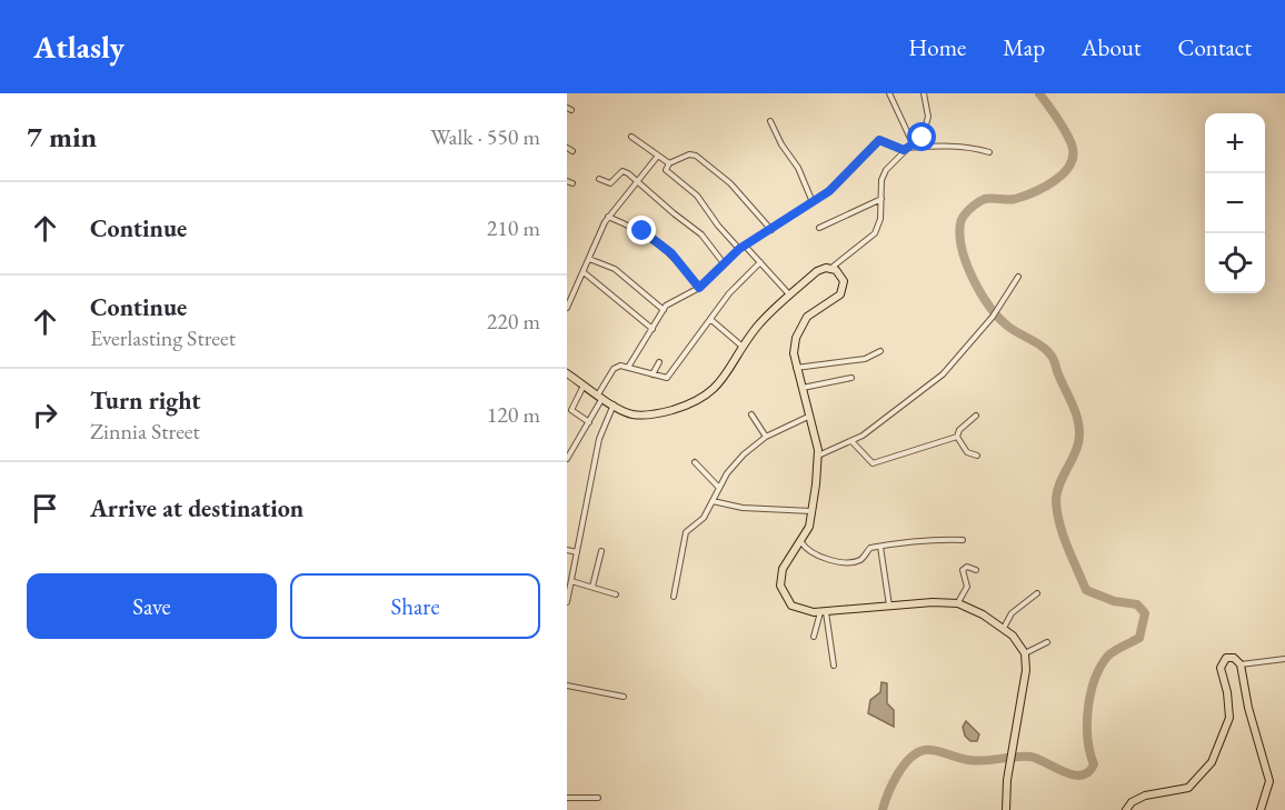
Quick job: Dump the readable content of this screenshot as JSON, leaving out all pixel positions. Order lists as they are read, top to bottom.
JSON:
{
  "page": {
    "header": "Atlasly",
    "nav": [
      "Home",
      "Map",
      "About",
      "Contact"
    ],
    "heading": ["7 min", "Walk · 550 m"],
    "map_buttons": ["+", "−"],
    "list": [
      ["Continue", "210 m"],
      ["Continue", "Everlasting Street", "220 m"],
      ["Turn right", "Zinnia Street", "120 m"],
      "Arrive at destination"
    ],
    "buttons": ["Save", "Share"]
  }
}
